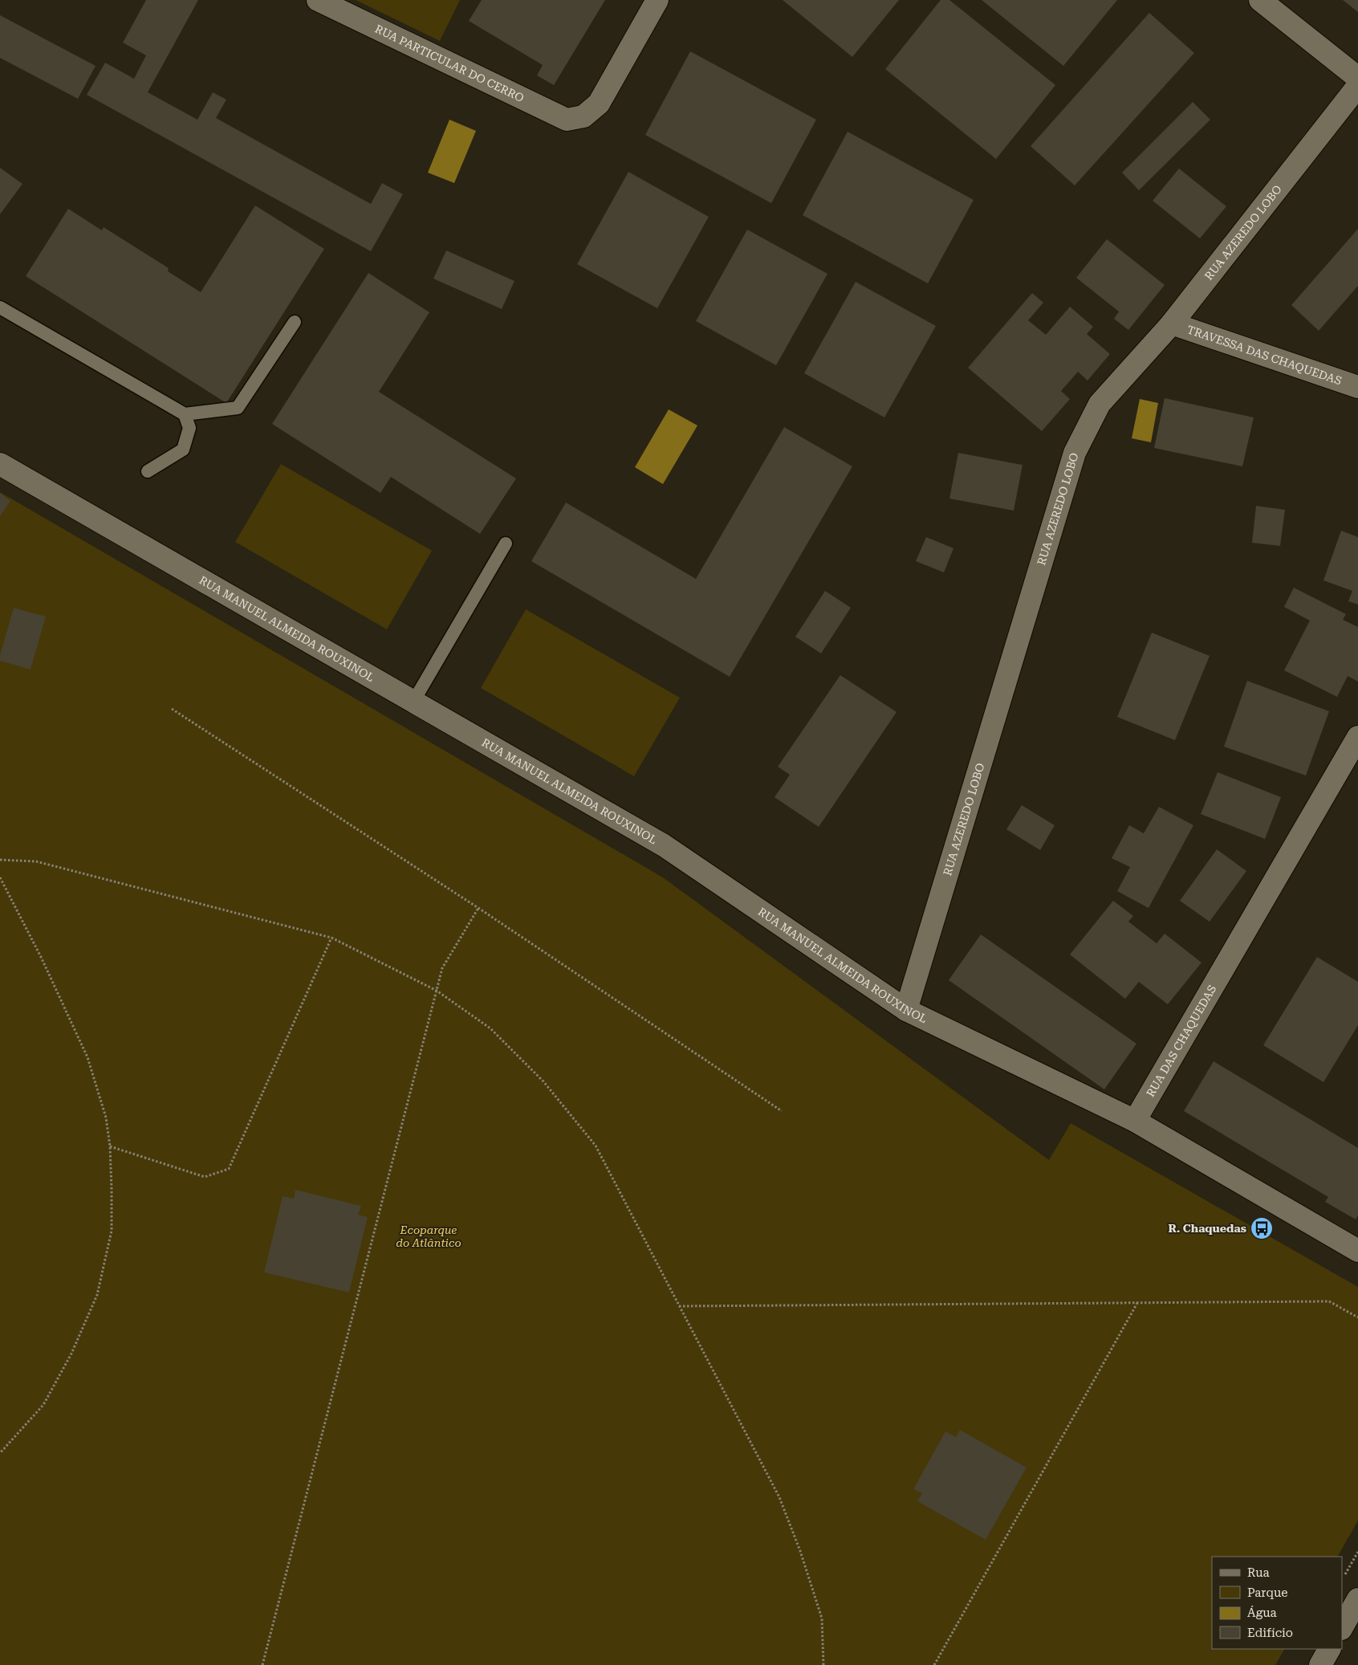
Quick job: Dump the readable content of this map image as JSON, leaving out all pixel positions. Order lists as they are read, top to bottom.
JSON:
{
  "streets": {
    "street": [
      "RUA PARTICULAR DO CERRO",
      "RUA AZEREDO LOBO",
      "TRAVESSA DAS CHAQUEDAS",
      "RUA MANUEL ALMEIDA ROUXINOL",
      "RUA DAS CHAQUEDAS"
    ]
  },
  "crossings": [
    ["RUA AZEREDO LOBO", "TRAVESSA DAS CHAQUEDAS"],
    ["RUA AZEREDO LOBO", "RUA MANUEL ALMEIDA ROUXINOL"],
    ["RUA MANUEL ALMEIDA ROUXINOL", "RUA DAS CHAQUEDAS"]
  ],
  "parks": ["Ecoparque do Atlântico"],
  "places": {
    "bus stop": ["R. Chaquedas"]
  },
  "legend": [
    "Rua",
    "Parque",
    "Água",
    "Edifício"
  ]
}
